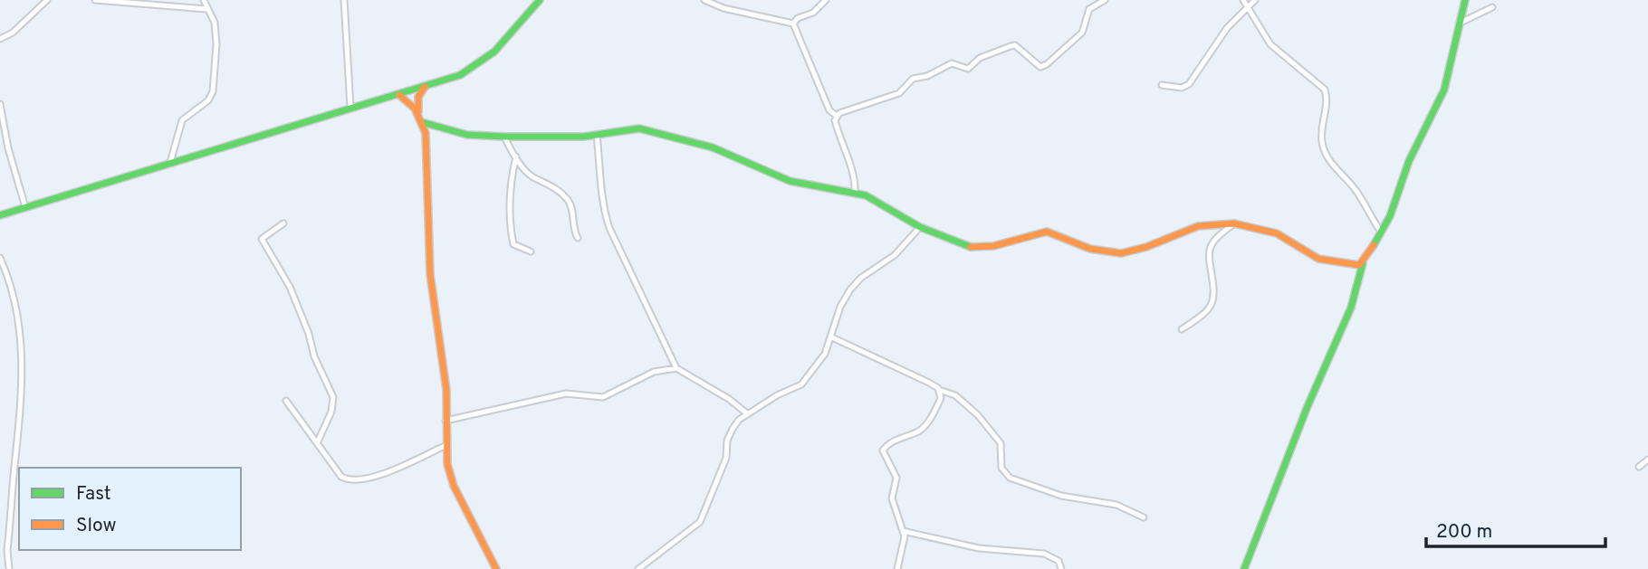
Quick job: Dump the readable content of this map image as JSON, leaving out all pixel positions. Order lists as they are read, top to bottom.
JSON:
{
  "legend": ["Fast", "Slow"],
  "scale_bar": "200 m"
}
